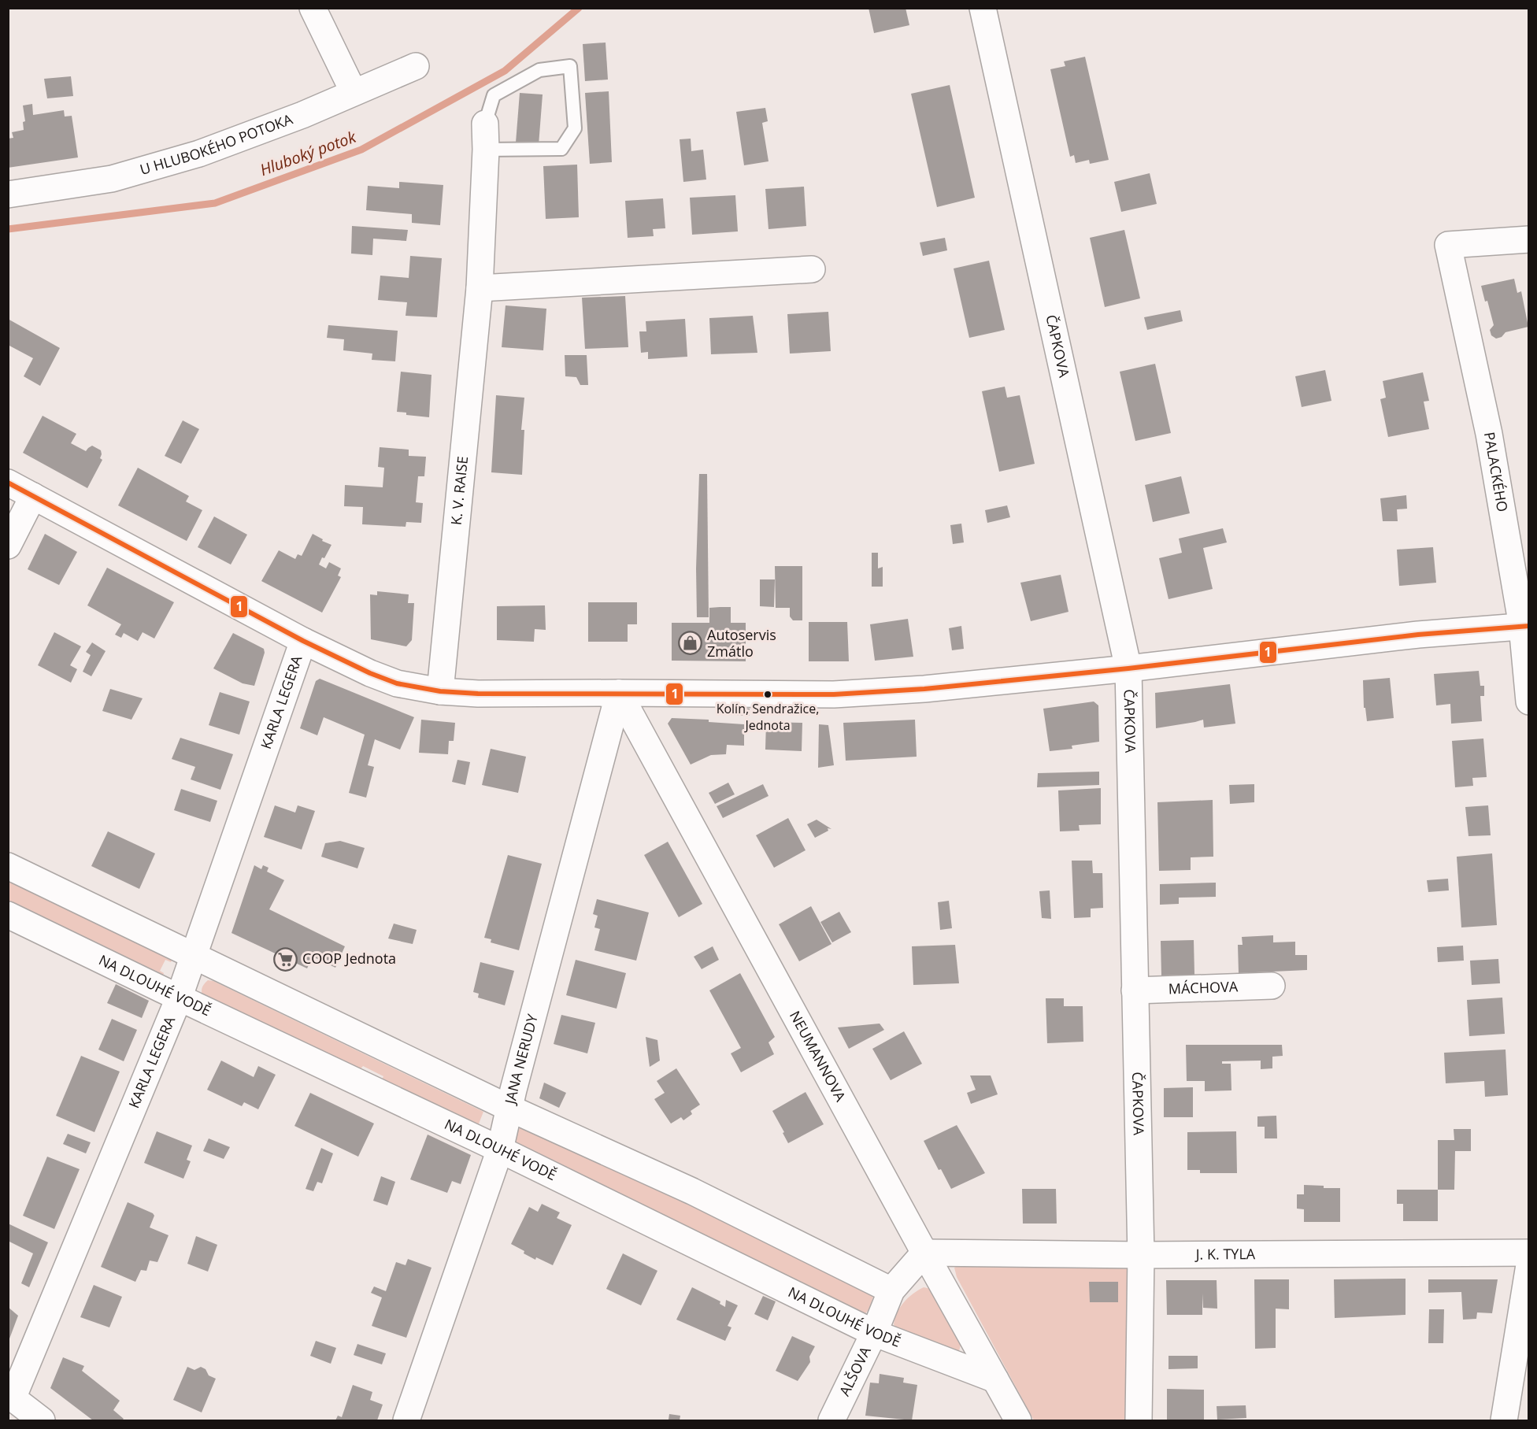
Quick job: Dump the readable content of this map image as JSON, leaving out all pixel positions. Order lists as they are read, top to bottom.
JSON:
{
  "streets": {
    "street": [
      "U HLUBOKÉHO POTOKA",
      "ČAPKOVA",
      "PALACKÉHO",
      "K. V. RAISE",
      "KARLA LEGERA",
      "NA DLOUHÉ VODĚ",
      "MÁCHOVA",
      "NEUMANNOVA",
      "JANA NERUDY",
      "J. K. TYLA",
      "ALŠOVA"
    ]
  },
  "crossings": [
    ["ČAPKOVA", "MÁCHOVA"],
    ["ČAPKOVA", "J. K. TYLA"],
    ["KARLA LEGERA", "NA DLOUHÉ VODĚ"],
    ["NA DLOUHÉ VODĚ", "NEUMANNOVA"],
    ["NA DLOUHÉ VODĚ", "JANA NERUDY"],
    ["NA DLOUHÉ VODĚ", "ALŠOVA"],
    ["NEUMANNOVA", "JANA NERUDY"],
    ["NEUMANNOVA", "J. K. TYLA"],
    ["NEUMANNOVA", "ALŠOVA"],
    ["J. K. TYLA", "ALŠOVA"]
  ],
  "water": ["Hluboký potok"],
  "places": {
    "shop": ["Autoservis Zmátlo"],
    "other": ["Kolín, Sendražice, Jednota"],
    "supermarket": ["COOP Jednota"]
  },
  "lines": ["transit line 1"]
}
